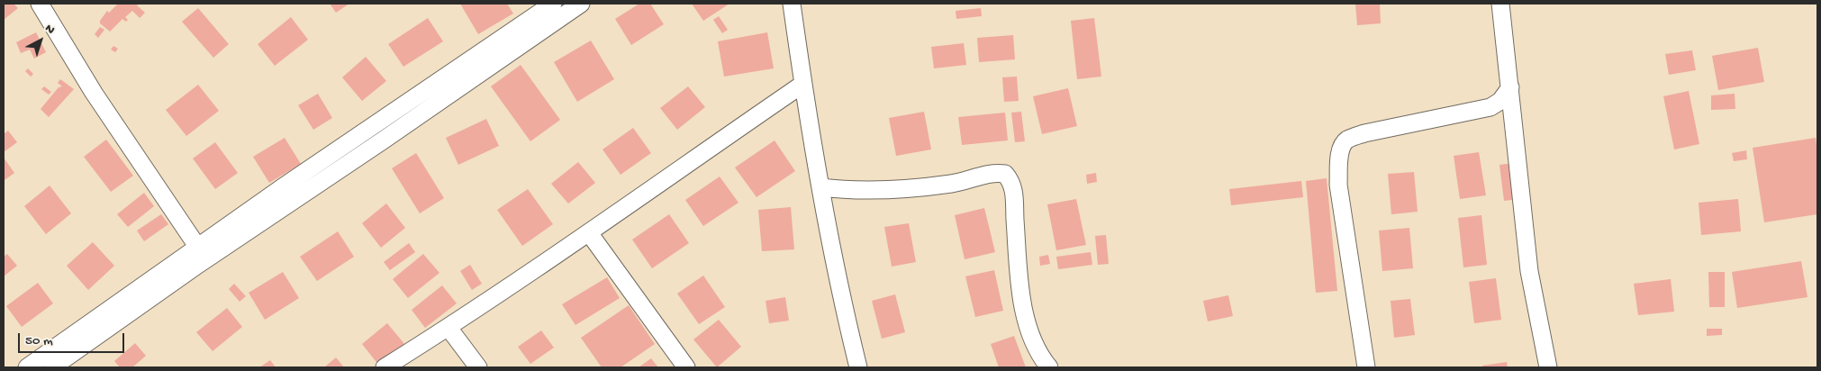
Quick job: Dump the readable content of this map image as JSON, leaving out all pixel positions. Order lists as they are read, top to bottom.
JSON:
{
  "scale_bar": "50 m",
  "north": "top right"
}
